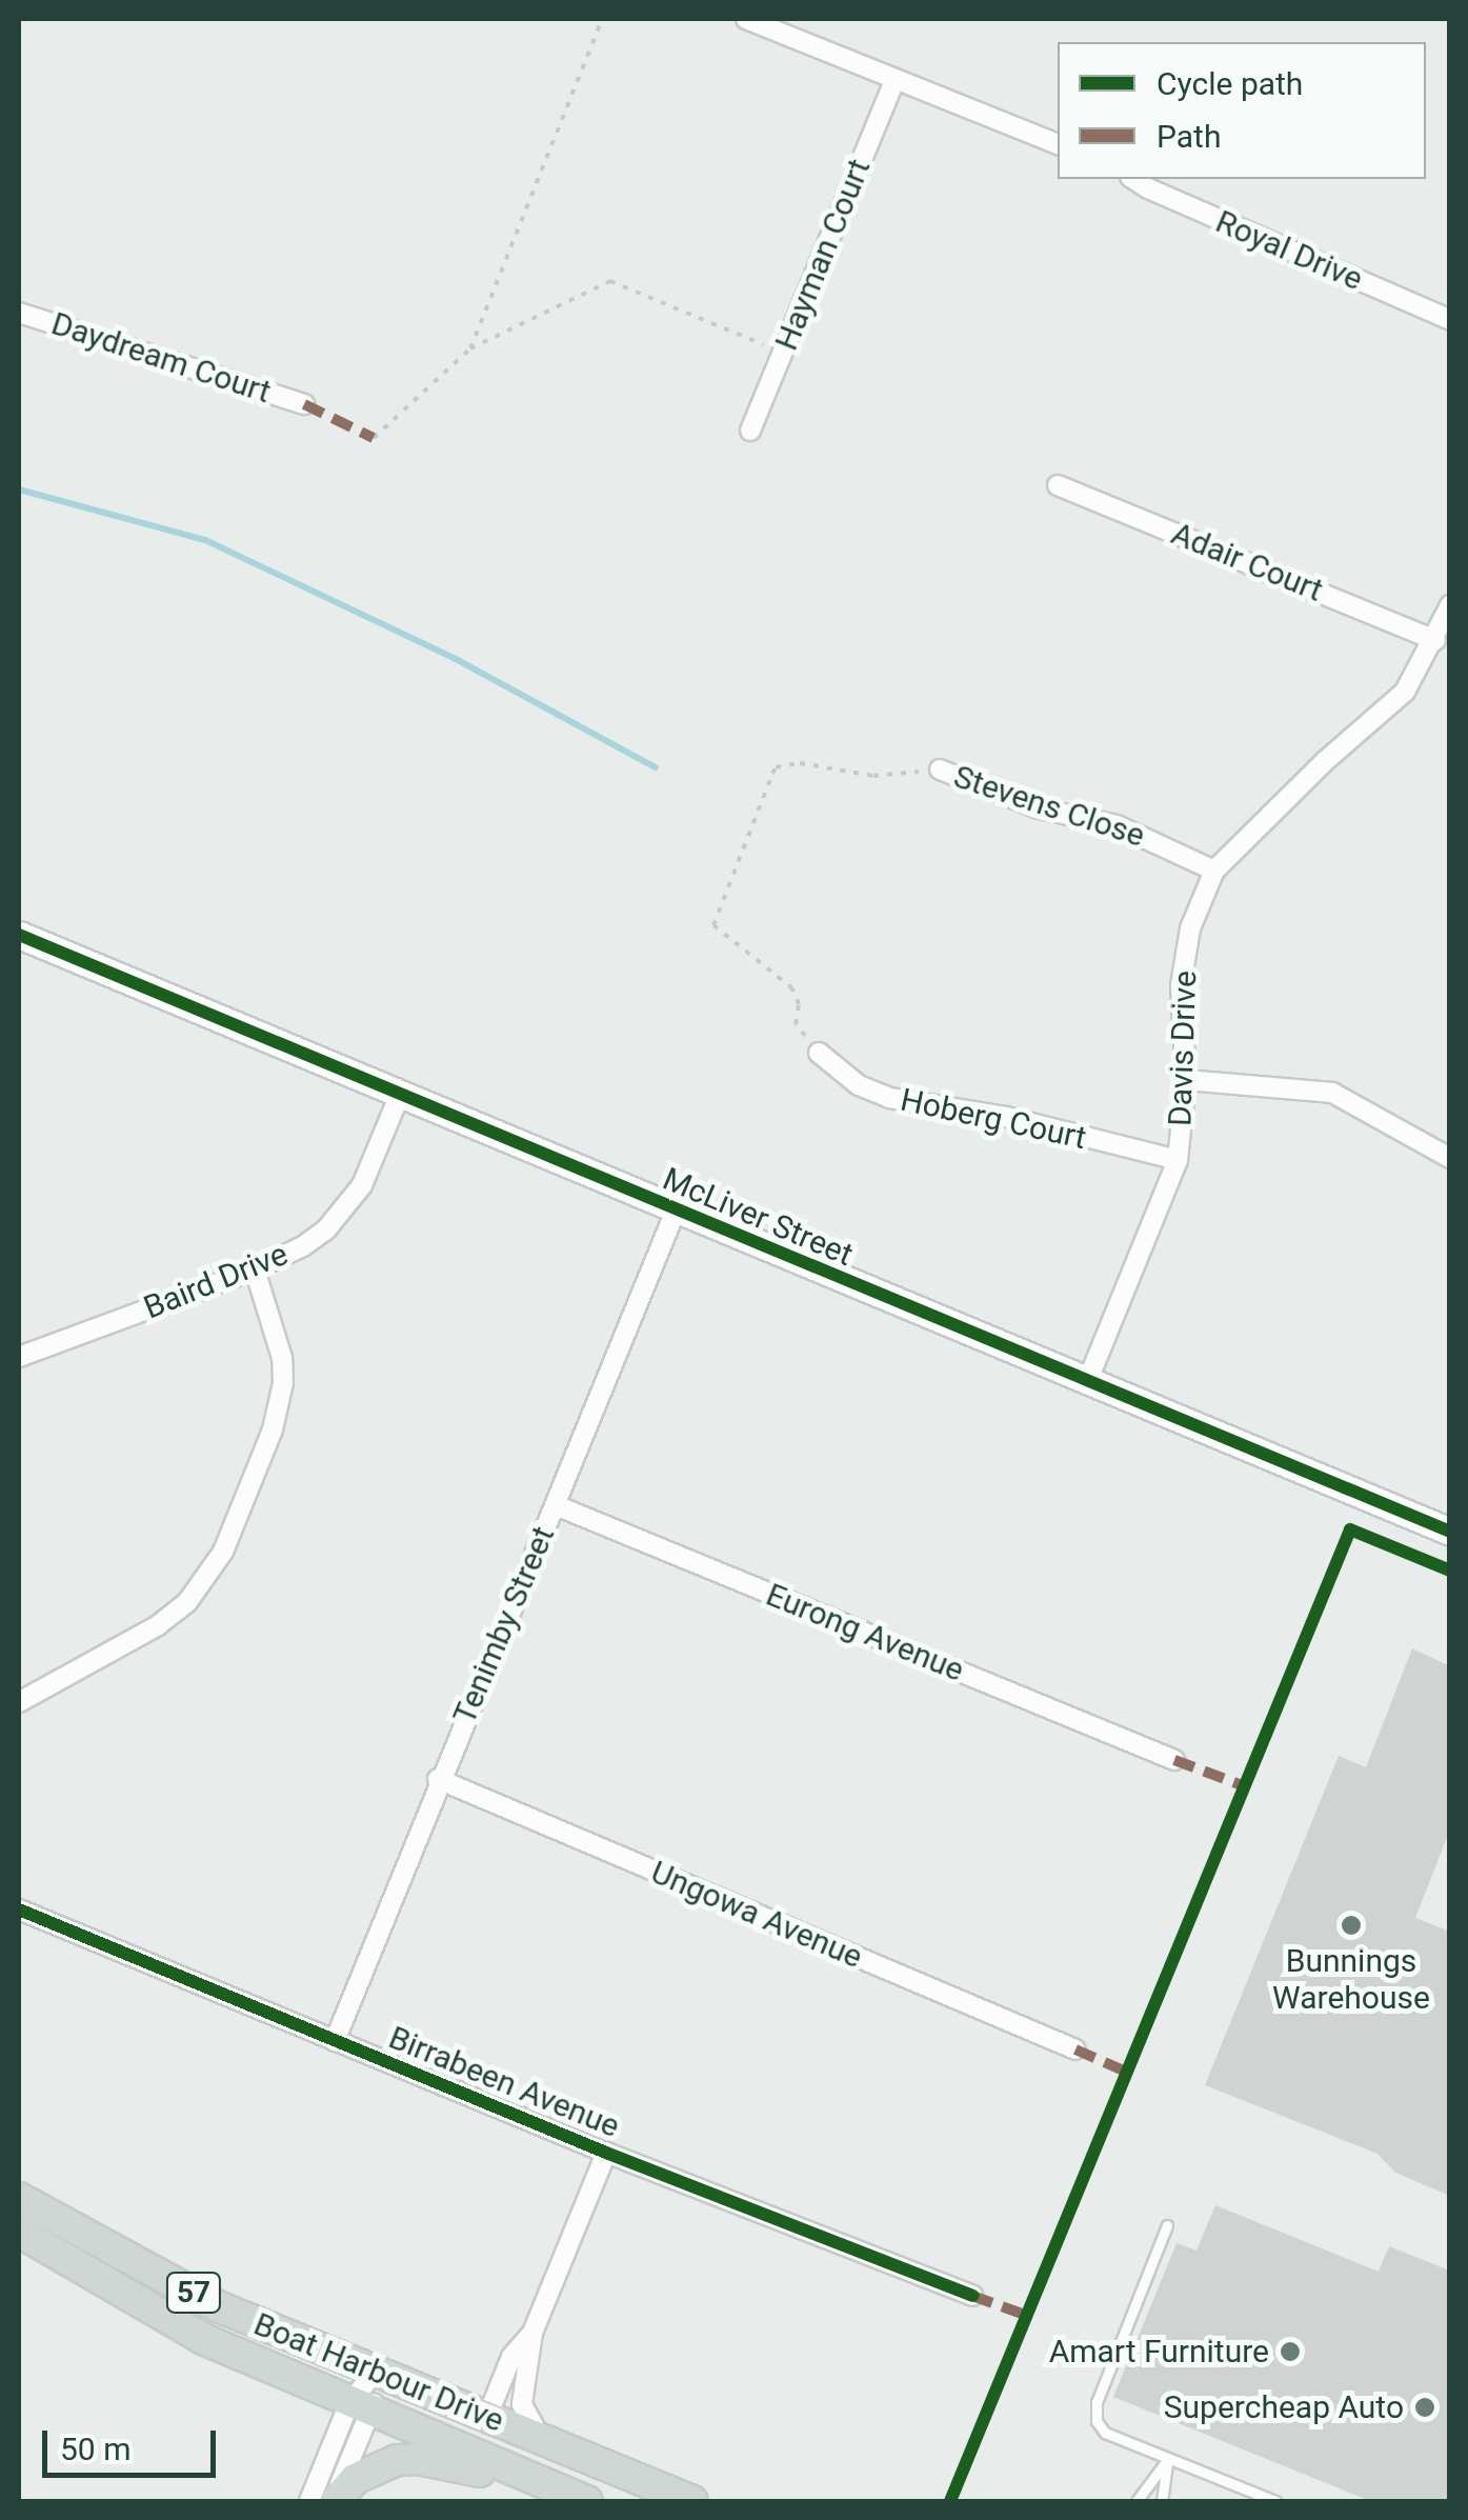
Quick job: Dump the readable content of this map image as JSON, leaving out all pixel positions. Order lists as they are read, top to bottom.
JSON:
{
  "streets": {
    "main road": ["57", "Boat Harbour Drive"],
    "street": [
      "Royal Drive",
      "Hayman Court",
      "Daydream Court",
      "Adair Court",
      "Stevens Close",
      "Davis Drive",
      "Hoberg Court",
      "McLiver Street",
      "Baird Drive",
      "Tenimby Street",
      "Eurong Avenue",
      "Ungowa Avenue",
      "Birrabeen Avenue"
    ]
  },
  "crossings": [
    ["Adair Court", "Davis Drive"],
    ["Stevens Close", "Davis Drive"],
    ["Davis Drive", "Hoberg Court"],
    ["Davis Drive", "McLiver Street"],
    ["McLiver Street", "Baird Drive"],
    ["McLiver Street", "Tenimby Street"],
    ["Tenimby Street", "Eurong Avenue"],
    ["Tenimby Street", "Ungowa Avenue"],
    ["Tenimby Street", "Birrabeen Avenue"]
  ],
  "places": ["Bunnings Warehouse", "Amart Furniture", "Supercheap Auto"],
  "legend": ["Cycle path", "Path"],
  "scale_bar": "50 m"
}
